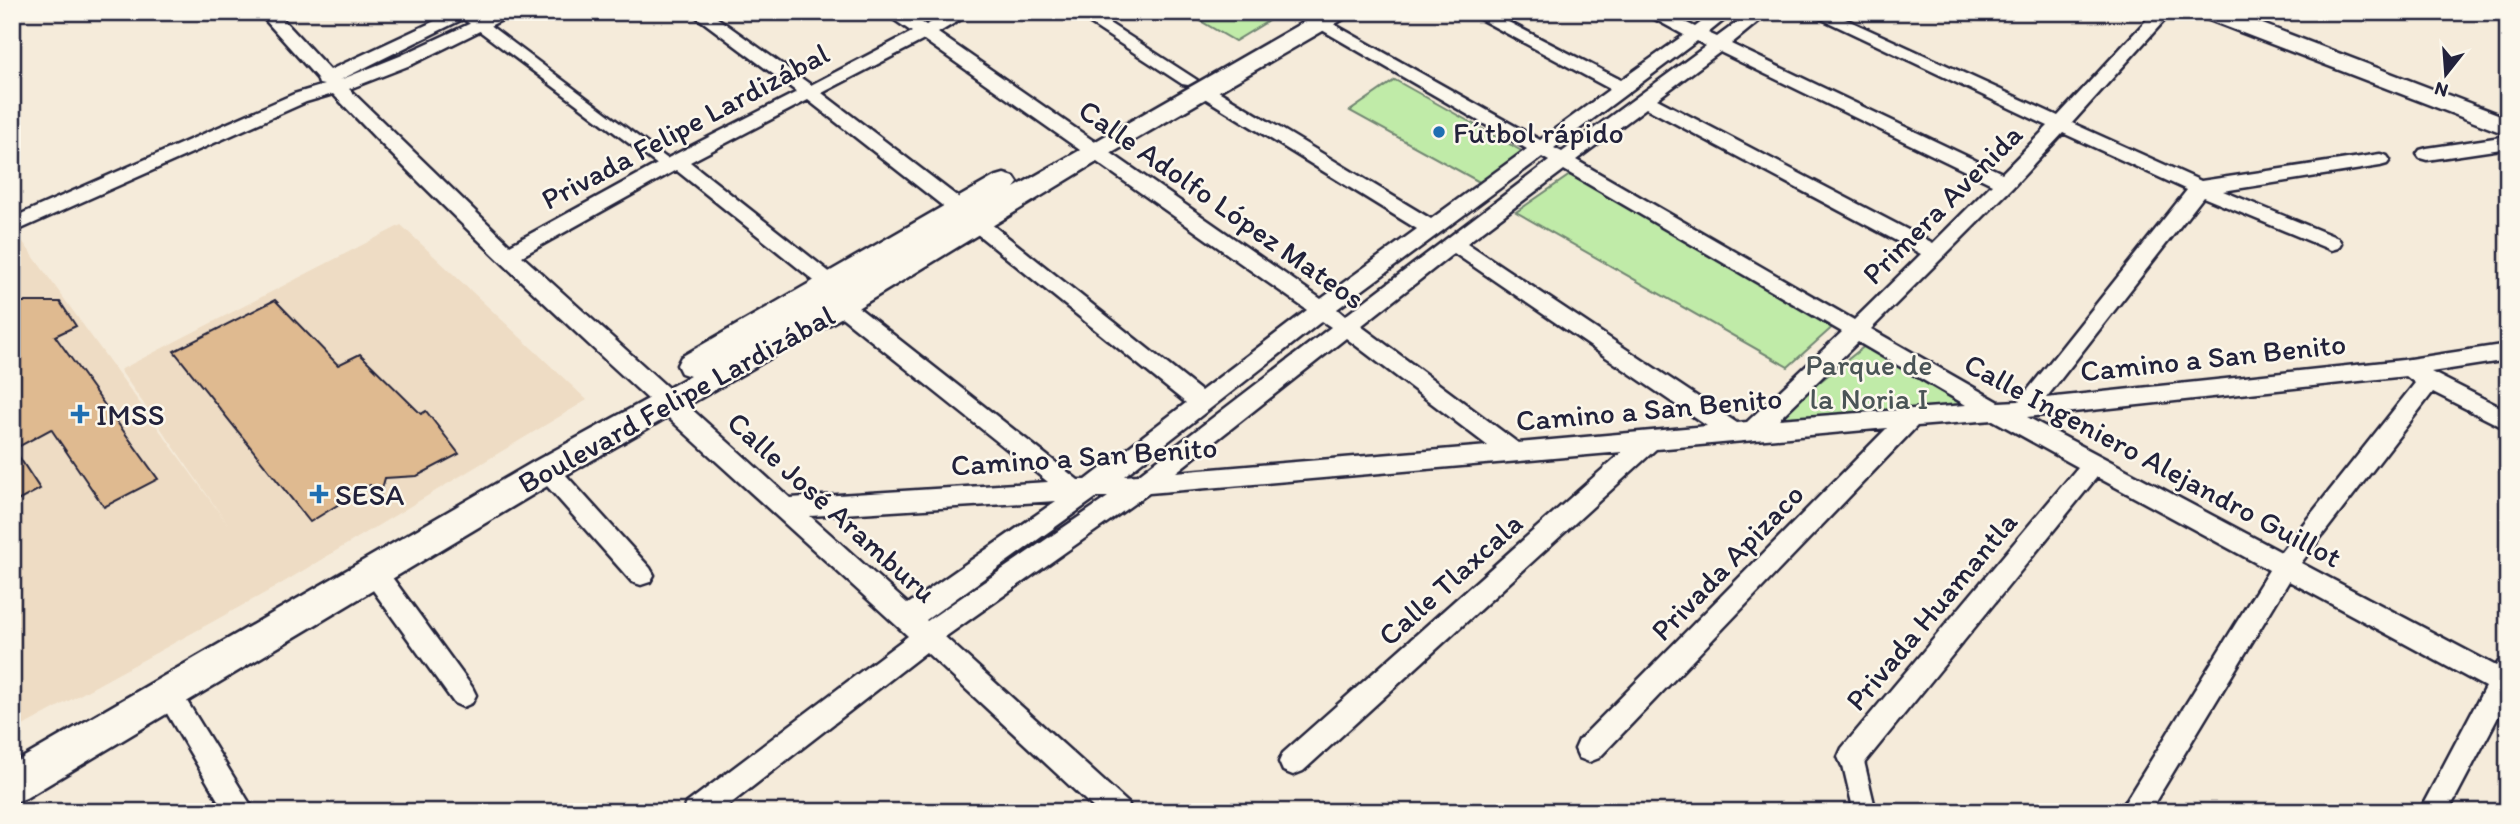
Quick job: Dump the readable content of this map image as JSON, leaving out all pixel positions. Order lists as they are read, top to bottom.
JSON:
{
  "streets": {
    "main road": ["Boulevard Felipe Lardizábal"],
    "street": [
      "Privada Felipe Lardizábal",
      "Calle Adolfo López Mateos",
      "Primera Avenida",
      "Camino a San Benito",
      "Calle Ingeniero Alejandro Guillot",
      "Calle José Aramburu",
      "Privada Apizaco",
      "Calle Tlaxcala",
      "Privada Huamantla"
    ]
  },
  "crossings": [
    ["Privada Felipe Lardizábal", "Calle Adolfo López Mateos"],
    ["Privada Felipe Lardizábal", "Calle José Aramburu"],
    ["Calle Adolfo López Mateos", "Camino a San Benito"],
    ["Calle Adolfo López Mateos", "Boulevard Felipe Lardizábal"],
    ["Primera Avenida", "Camino a San Benito"],
    ["Primera Avenida", "Calle Ingeniero Alejandro Guillot"],
    ["Camino a San Benito", "Calle Ingeniero Alejandro Guillot"],
    ["Camino a San Benito", "Calle José Aramburu"],
    ["Camino a San Benito", "Privada Apizaco"],
    ["Camino a San Benito", "Calle Tlaxcala"],
    ["Boulevard Felipe Lardizábal", "Calle Ingeniero Alejandro Guillot"],
    ["Boulevard Felipe Lardizábal", "Calle José Aramburu"],
    ["Calle Ingeniero Alejandro Guillot", "Privada Huamantla"]
  ],
  "parks": ["Parque de la Noria I"],
  "places": {
    "other": ["Fútbol rápido"],
    "health": ["IMSS", "SESA"]
  },
  "north": "bottom"
}
